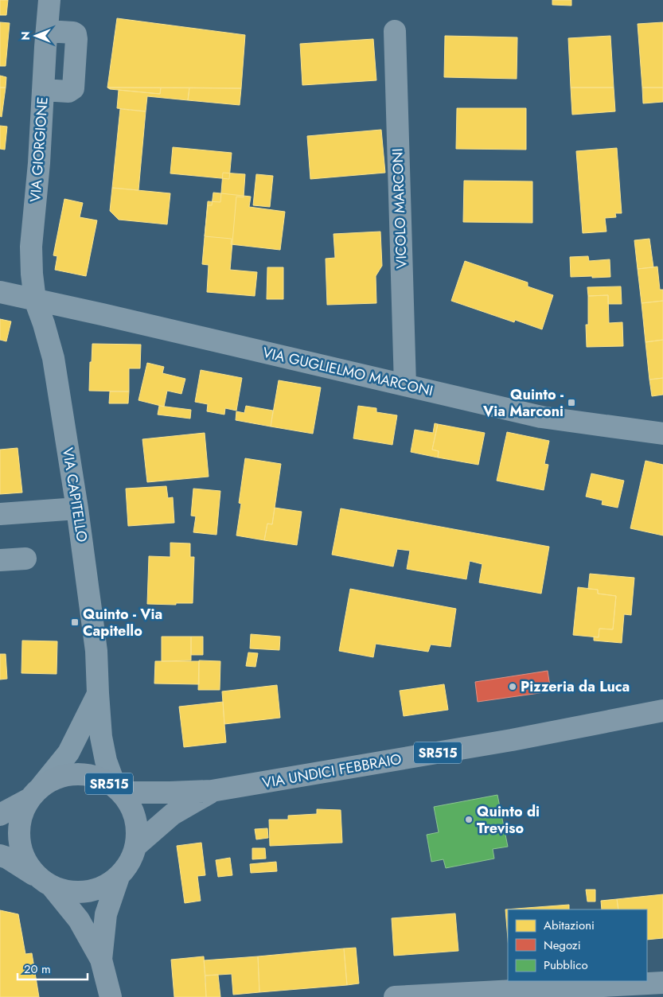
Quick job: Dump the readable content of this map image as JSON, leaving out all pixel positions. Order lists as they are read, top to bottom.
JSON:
{
  "streets": {
    "main road": ["SR515", "VIA UNDICI FEBBRAIO"],
    "street": [
      "VIA GIORGIONE",
      "VICOLO MARCONI",
      "VIA GUGLIELMO MARCONI",
      "VIA CAPITELLO"
    ]
  },
  "crossings": [
    ["VIA GIORGIONE", "VIA GUGLIELMO MARCONI"],
    ["VIA GIORGIONE", "VIA CAPITELLO"],
    ["VICOLO MARCONI", "VIA GUGLIELMO MARCONI"],
    ["VIA GUGLIELMO MARCONI", "VIA CAPITELLO"],
    ["VIA CAPITELLO", "VIA UNDICI FEBBRAIO"]
  ],
  "places": {
    "transit": ["Quinto - Via Marconi", "Quinto - Via Capitello"],
    "other": ["Pizzeria da Luca", "Quinto di Treviso"]
  },
  "legend": ["Abitazioni", "Negozi", "Pubblico"],
  "scale_bar": "20 m",
  "north": "left"
}
